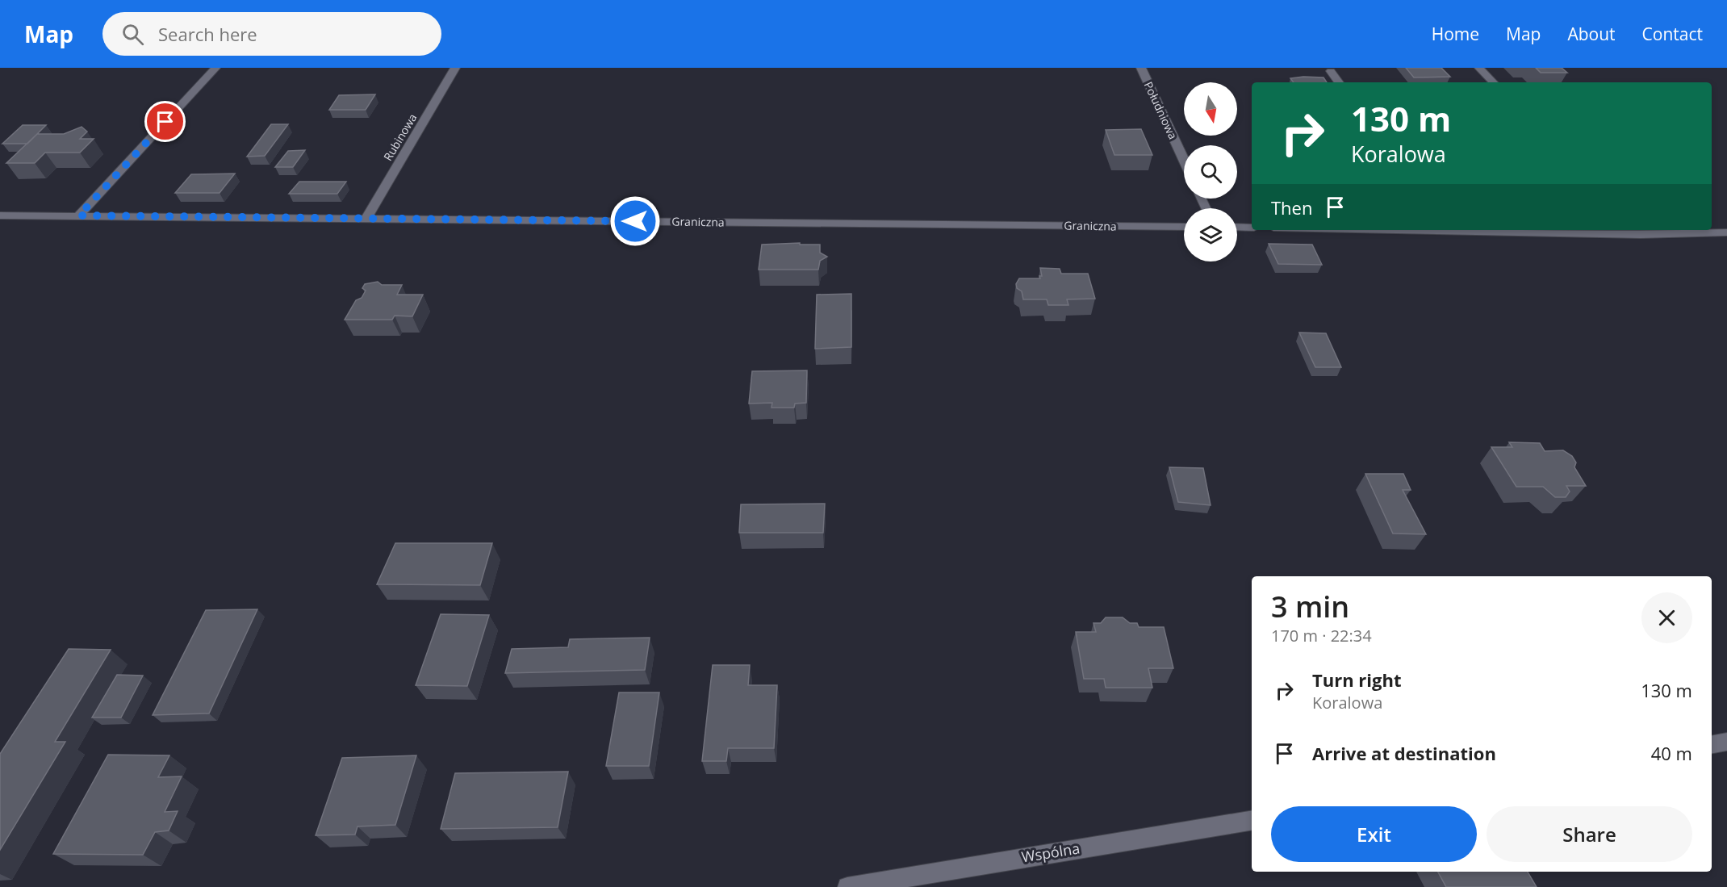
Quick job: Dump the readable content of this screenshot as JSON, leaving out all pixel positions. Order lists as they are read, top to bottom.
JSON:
{
  "streets": {
    "street": [
      "Południowa",
      "Rubinowa",
      "Graniczna",
      "Wspólna"
    ]
  },
  "crossings": [
    ["Rubinowa", "Graniczna"]
  ],
  "north": "bottom",
  "page": {
    "header": "Map",
    "search": "Search here",
    "nav": [
      "Home",
      "Map",
      "About",
      "Contact"
    ],
    "turn": ["130 m", "Koralowa"],
    "then": "Then",
    "heading": ["3 min", "170 m · 22:34"],
    "list": [
      {
        "name": "Turn right",
        "note": "Koralowa",
        "value": "130 m"
      },
      {
        "name": "Arrive at destination",
        "value": "40 m"
      }
    ],
    "buttons": ["Exit", "Share"]
  }
}
